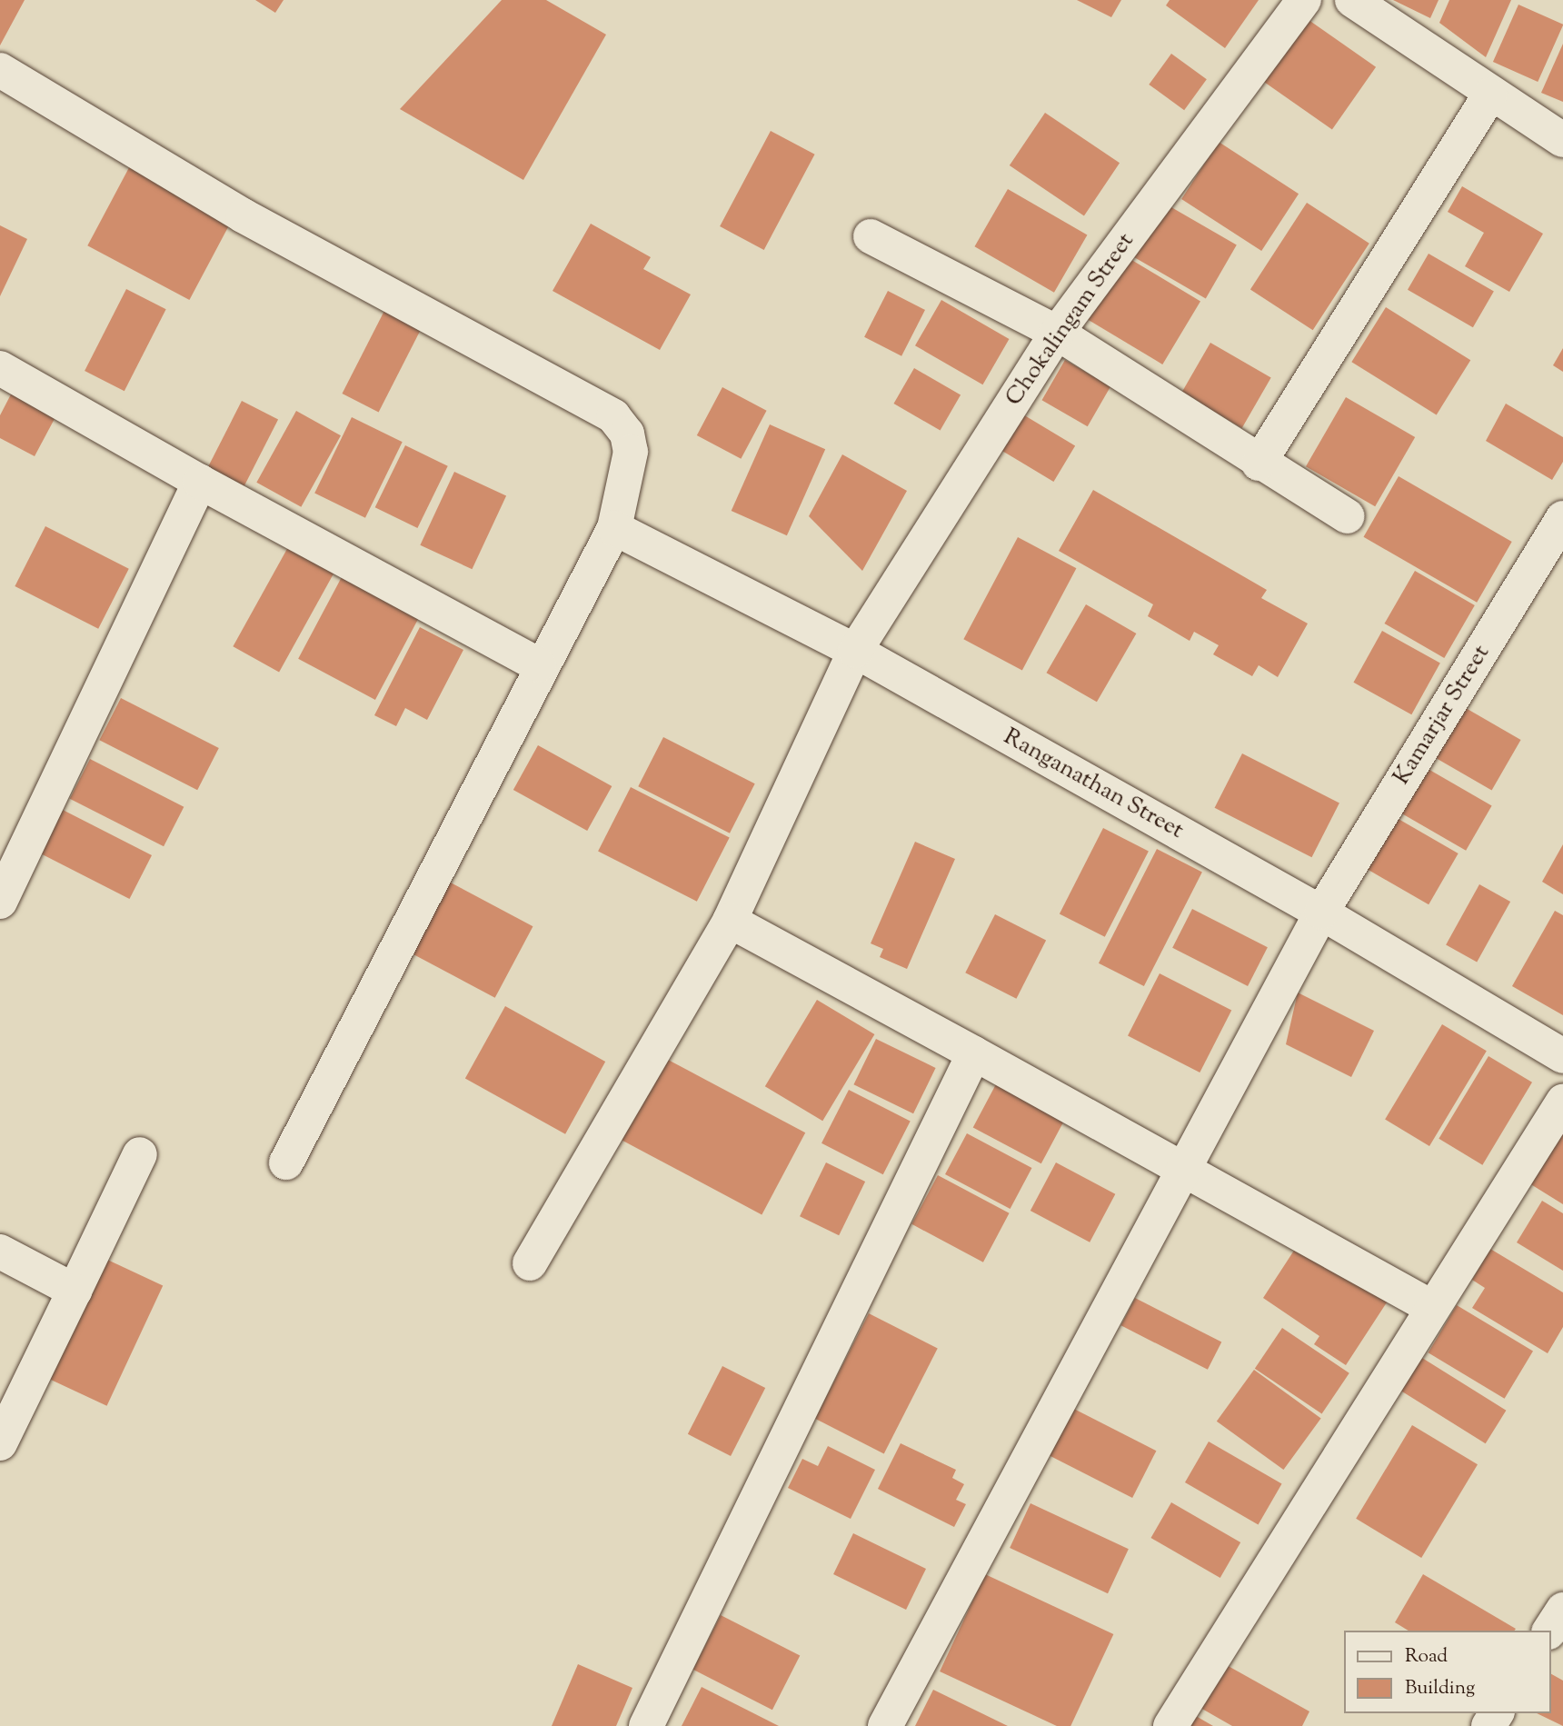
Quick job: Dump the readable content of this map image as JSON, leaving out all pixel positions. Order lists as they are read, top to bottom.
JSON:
{
  "streets": {
    "street": ["Chokalingam Street", "Kamarjar Street", "Ranganathan Street"]
  },
  "crossings": [
    ["Chokalingam Street", "Ranganathan Street"],
    ["Kamarjar Street", "Ranganathan Street"]
  ],
  "legend": ["Road", "Building"]
}
